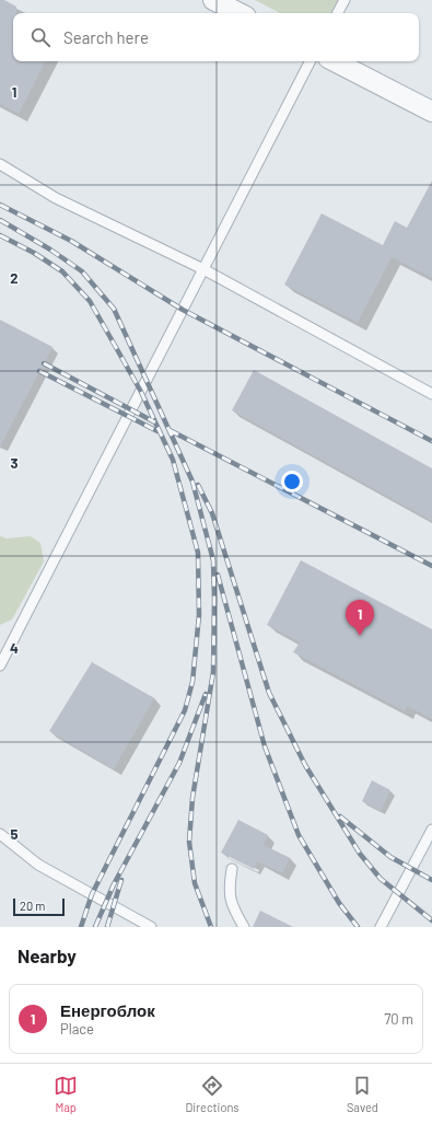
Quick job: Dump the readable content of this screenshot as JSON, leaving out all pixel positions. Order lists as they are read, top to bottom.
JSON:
{
  "scale_bar": "20 m",
  "page": {
    "search": "Search here",
    "pins": "1",
    "scale": "20 m",
    "heading": "Nearby",
    "list": [
      {
        "mark": "1",
        "name": "Енергоблок",
        "note": "Place",
        "value": "70 m"
      }
    ],
    "nav": ["Map", "Directions", "Saved"]
  },
  "grid": {
    "rows": [
      "1",
      "2",
      "3",
      "4",
      "5"
    ]
  }
}
